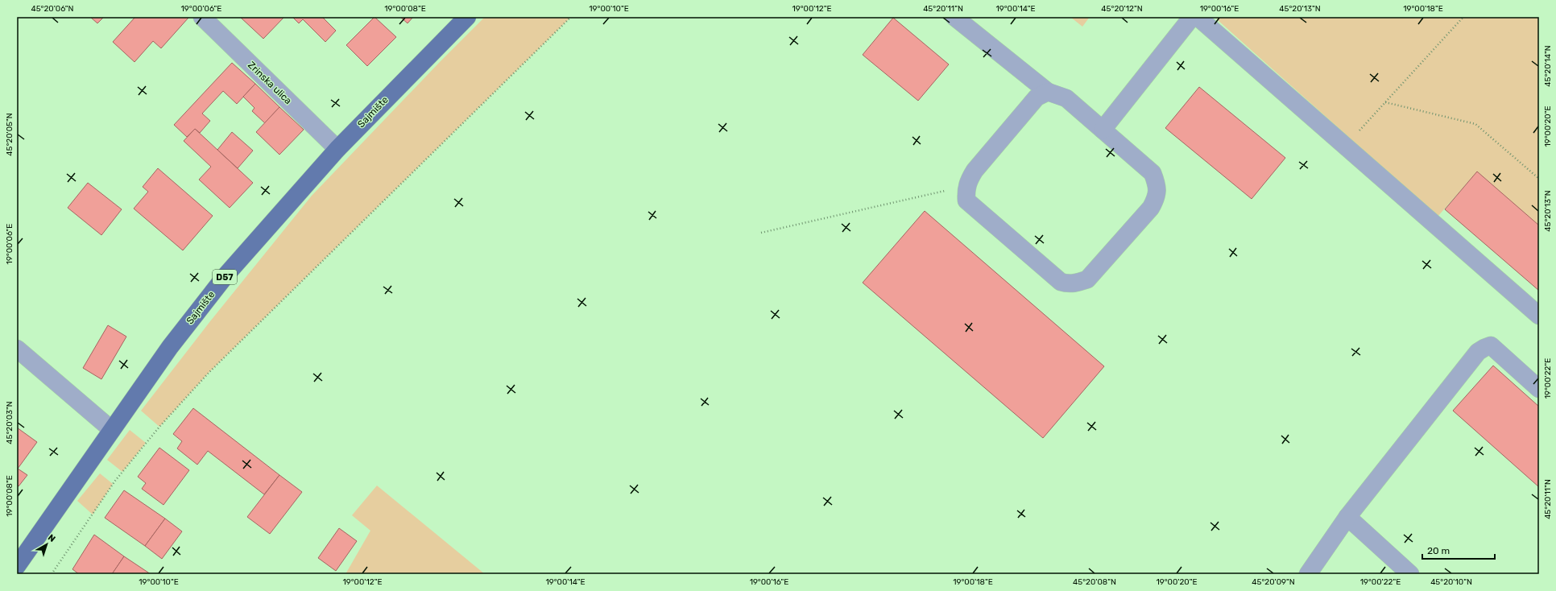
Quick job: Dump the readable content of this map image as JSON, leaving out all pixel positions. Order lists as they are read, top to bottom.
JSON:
{
  "streets": {
    "main road": ["Sajmište", "D57"],
    "street": ["Zrinska ulica"]
  },
  "crossings": [
    ["Zrinska ulica", "Sajmište"]
  ],
  "scale_bar": "20 m",
  "north": "top right",
  "coordinates": [
    "45°20'06\"N",
    "19°00'06\"E",
    "19°00'08\"E",
    "19°00'10\"E",
    "19°00'12\"E",
    "45°20'11\"N",
    "19°00'14\"E",
    "45°20'12\"N",
    "19°00'16\"E",
    "45°20'13\"N",
    "19°00'18\"E",
    "45°20'14\"N",
    "19°00'20\"E",
    "45°20'05\"N",
    "19°00'22\"E",
    "45°20'03\"N",
    "45°20'08\"N",
    "45°20'09\"N",
    "45°20'10\"N"
  ]
}
